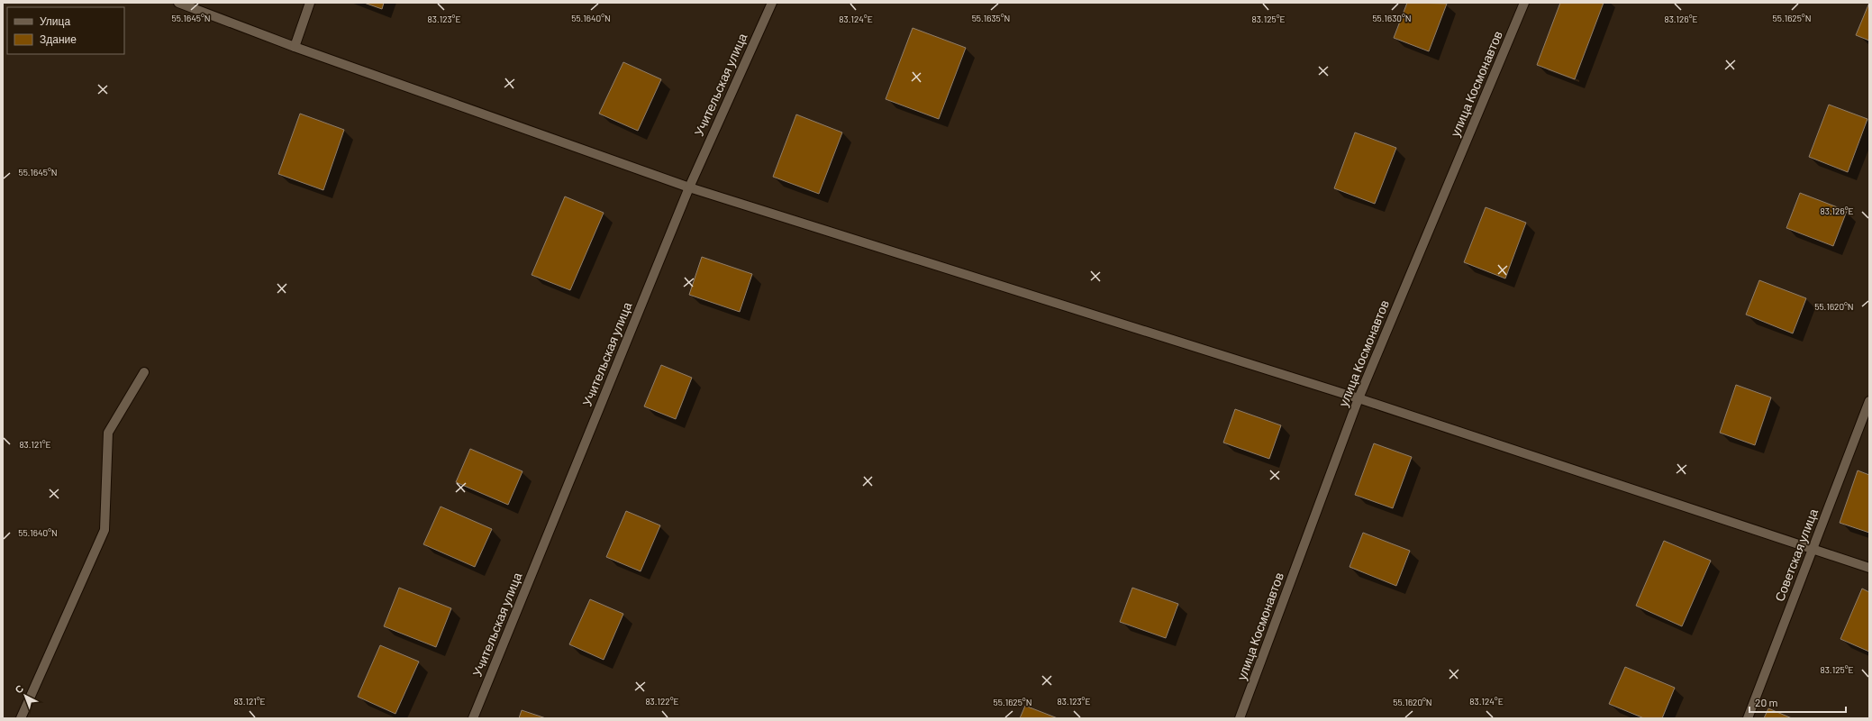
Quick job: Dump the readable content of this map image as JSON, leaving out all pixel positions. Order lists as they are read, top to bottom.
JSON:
{
  "streets": {
    "street": ["улица Космонавтов", "Учительская улица", "Советская улица"]
  },
  "legend": ["Улица", "Здание"],
  "scale_bar": "20 m",
  "north": "top left",
  "coordinates": [
    "55.1625°N",
    "55.1645°N",
    "55.1640°N",
    "55.1635°N",
    "55.1630°N",
    "83.123°E",
    "83.124°E",
    "83.125°E",
    "83.126°E",
    "55.1620°N",
    "83.121°E",
    "83.122°E"
  ]
}
